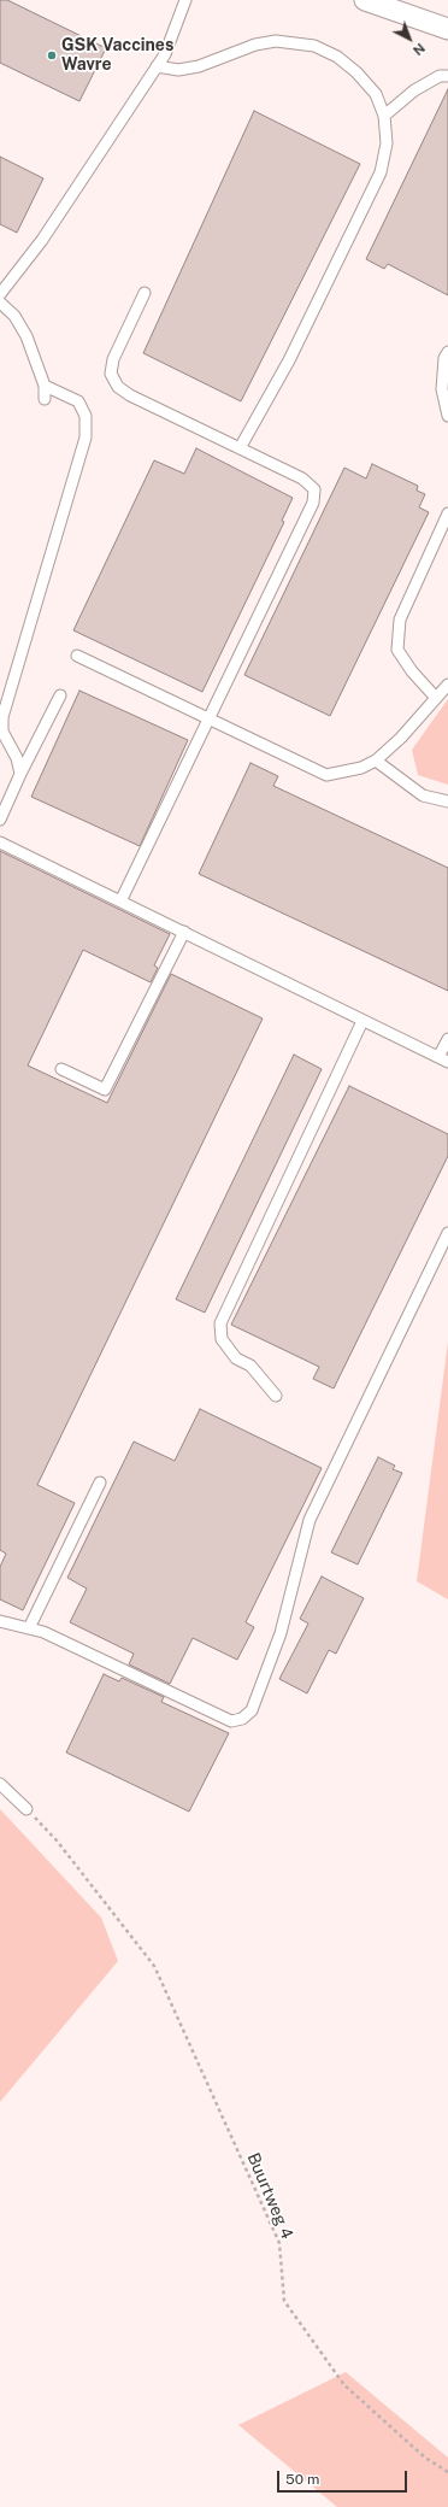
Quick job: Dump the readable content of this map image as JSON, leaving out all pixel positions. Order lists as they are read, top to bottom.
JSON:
{
  "streets": {
    "path": ["Buurtweg 4"]
  },
  "places": ["GSK Vaccines Wavre"],
  "scale_bar": "50 m",
  "north": "bottom right"
}
